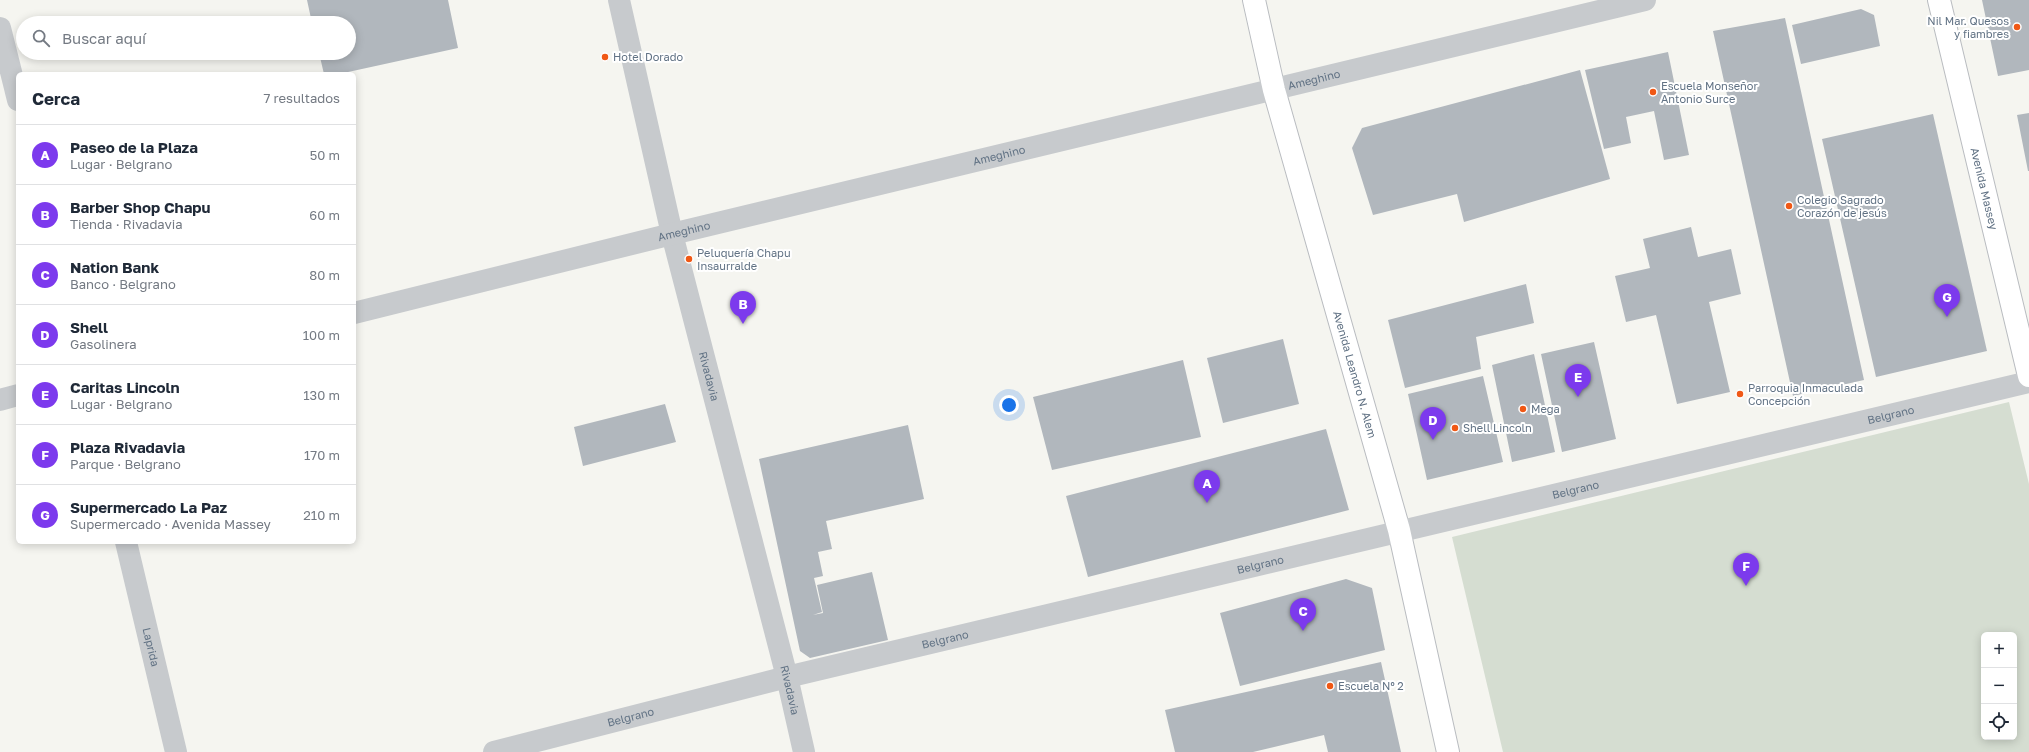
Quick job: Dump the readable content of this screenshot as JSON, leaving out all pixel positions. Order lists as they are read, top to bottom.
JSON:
{
  "streets": {
    "main road": ["Avenida Massey", "Avenida Leandro N. Alem"],
    "street": [
      "Ameghino",
      "Rivadavia",
      "Belgrano",
      "Laprida"
    ]
  },
  "crossings": [
    ["Ameghino", "Avenida Leandro N. Alem"],
    ["Ameghino", "Rivadavia"],
    ["Avenida Leandro N. Alem", "Belgrano"],
    ["Rivadavia", "Belgrano"]
  ],
  "places": [
    "Nil Mar. Quesos y fiambres",
    "Hotel Dorado",
    "Escuela Monseñor Antonio Surce",
    "Colegio Sagrado Corazón de jesús",
    "Peluquería Chapu Insaurralde",
    "Parroquia Inmaculada Concepción",
    "Mega",
    "Shell Lincoln",
    "Escuela Nº 2"
  ],
  "page": {
    "search": "Buscar aquí",
    "heading": ["Cerca", "7 resultados"],
    "list": [
      {
        "mark": "A",
        "name": "Paseo de la Plaza",
        "note": "Lugar · Belgrano",
        "value": "50 m"
      },
      {
        "mark": "B",
        "name": "Barber Shop Chapu",
        "note": "Tienda · Rivadavia",
        "value": "60 m"
      },
      {
        "mark": "C",
        "name": "Nation Bank",
        "note": "Banco · Belgrano",
        "value": "80 m"
      },
      {
        "mark": "D",
        "name": "Shell",
        "note": "Gasolinera",
        "value": "100 m"
      },
      {
        "mark": "E",
        "name": "Caritas Lincoln",
        "note": "Lugar · Belgrano",
        "value": "130 m"
      },
      {
        "mark": "F",
        "name": "Plaza Rivadavia",
        "note": "Parque · Belgrano",
        "value": "170 m"
      },
      {
        "mark": "G",
        "name": "Supermercado La Paz",
        "note": "Supermercado · Avenida Massey",
        "value": "210 m"
      }
    ],
    "pins": [
      "G",
      "B",
      "E",
      "D",
      "A",
      "F",
      "C"
    ],
    "map_buttons": ["+", "−"]
  }
}
